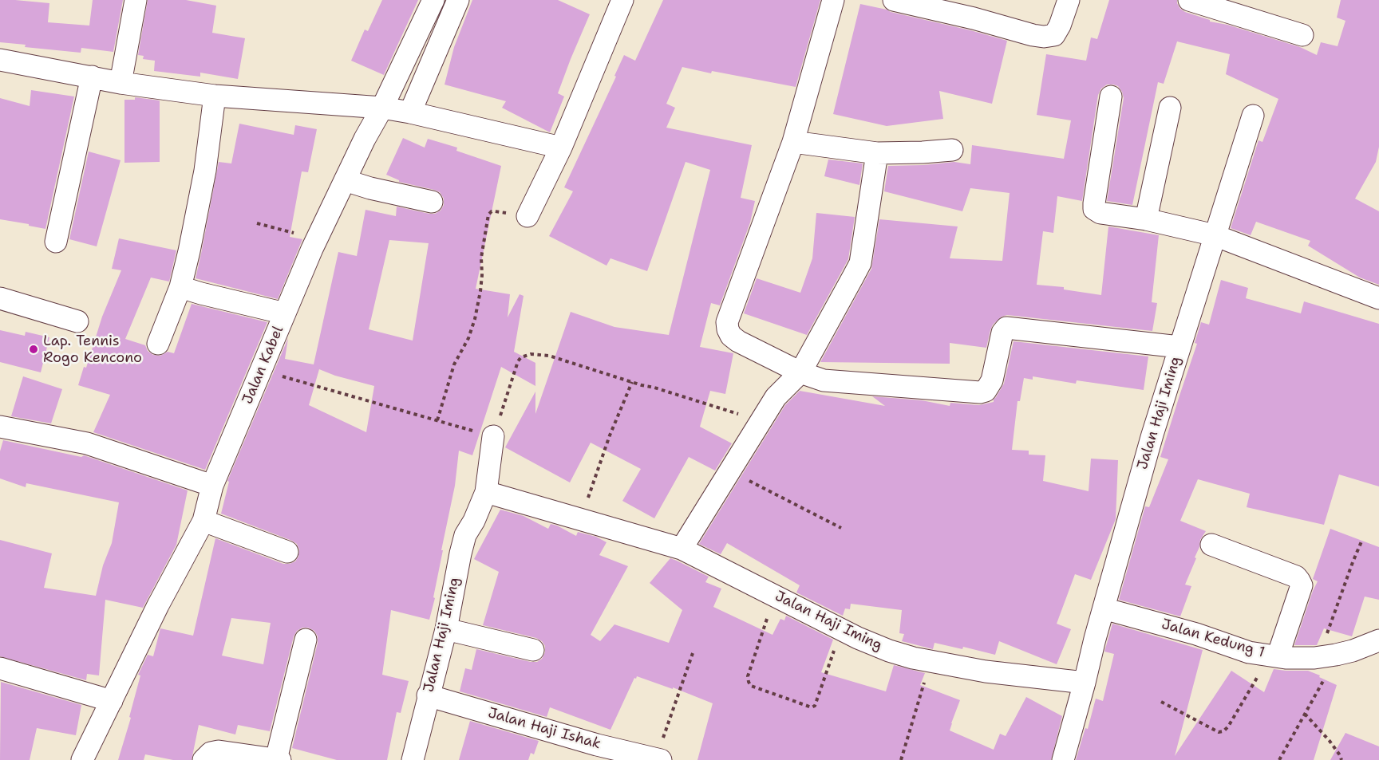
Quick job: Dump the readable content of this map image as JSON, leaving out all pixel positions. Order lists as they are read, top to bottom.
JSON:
{
  "streets": {
    "street": [
      "Jalan Kabel",
      "Jalan Haji Iming",
      "Jalan Kedung 1",
      "Jalan Haji Ishak"
    ]
  },
  "crossings": [
    ["Jalan Haji Iming", "Jalan Kedung 1"],
    ["Jalan Haji Iming", "Jalan Haji Ishak"]
  ],
  "places": ["Lap. Tennis Rogo Kencono"]
}
